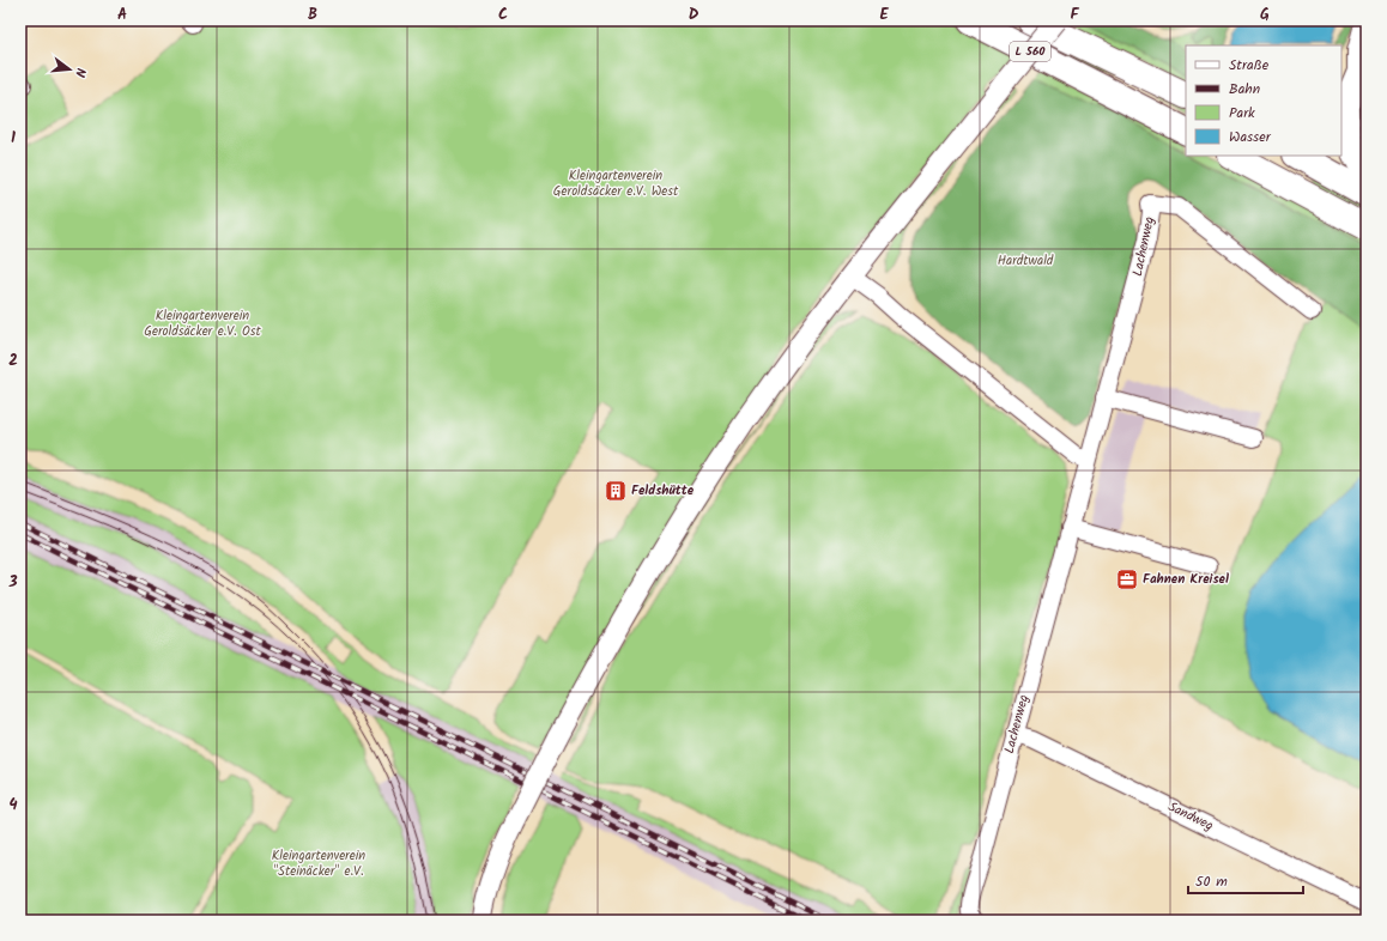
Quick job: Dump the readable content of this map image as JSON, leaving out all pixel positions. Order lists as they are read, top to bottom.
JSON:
{
  "streets": {
    "main road": ["L 560"],
    "street": ["Lachenweg", "Sandweg"]
  },
  "crossings": [
    ["Lachenweg", "Sandweg"]
  ],
  "parks": [
    "Kleingartenverein Geroldsäcker e.V. West",
    "Hardtwald",
    "Kleingartenverein Geroldsäcker e.V. Ost",
    "Kleingartenverein \"Steinäcker\" e.V."
  ],
  "places": {
    "building": ["Feldshütte"],
    "office": ["Fahnen Kreisel"]
  },
  "legend": [
    "Straße",
    "Bahn",
    "Park",
    "Wasser"
  ],
  "scale_bar": "50 m",
  "north": "right",
  "grid": {
    "columns": [
      "A",
      "B",
      "C",
      "D",
      "E",
      "F",
      "G"
    ],
    "rows": [
      "1",
      "2",
      "3",
      "4"
    ]
  }
}
